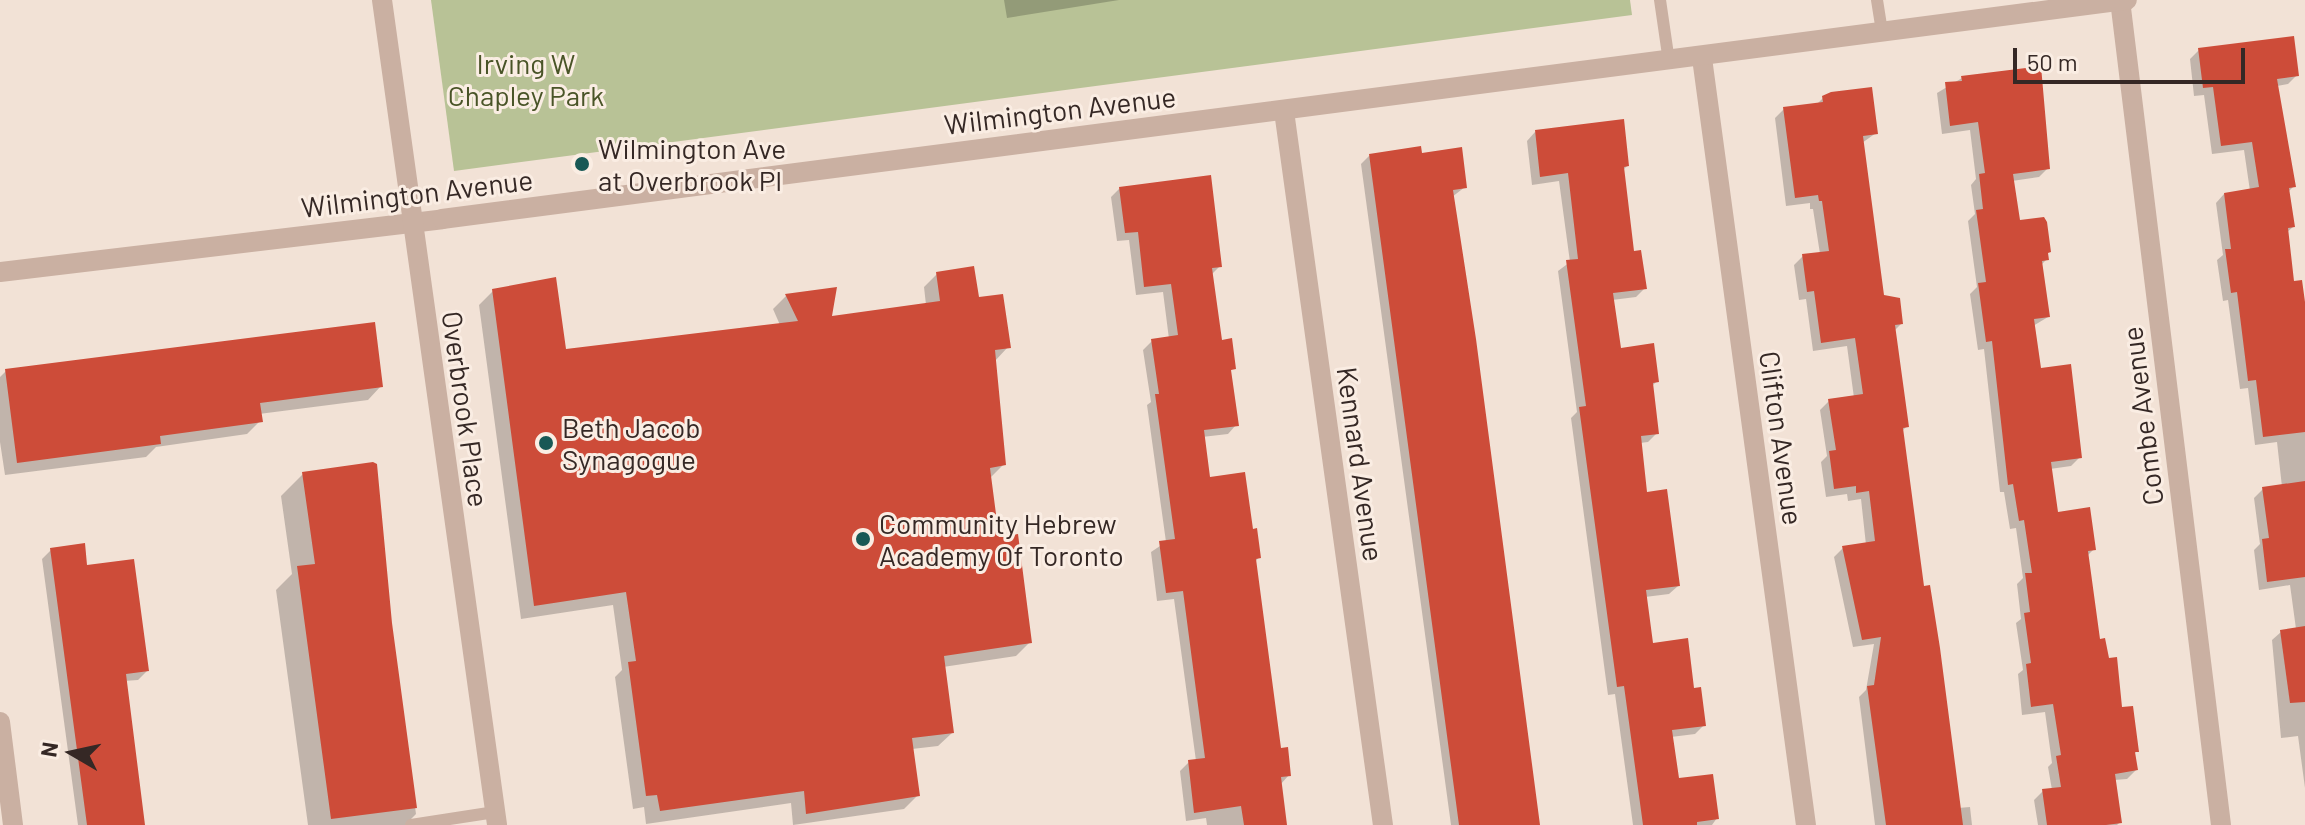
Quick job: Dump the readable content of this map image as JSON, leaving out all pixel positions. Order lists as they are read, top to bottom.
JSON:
{
  "streets": {
    "street": [
      "Wilmington Avenue",
      "Overbrook Place",
      "Combe Avenue",
      "Clifton Avenue",
      "Kennard Avenue"
    ]
  },
  "crossings": [
    ["Wilmington Avenue", "Overbrook Place"],
    ["Wilmington Avenue", "Combe Avenue"],
    ["Wilmington Avenue", "Clifton Avenue"],
    ["Wilmington Avenue", "Kennard Avenue"]
  ],
  "parks": ["Irving W Chapley Park"],
  "places": ["Wilmington Ave at Overbrook Pl", "Beth Jacob Synagogue", "Community Hebrew Academy Of Toronto"],
  "scale_bar": "50 m",
  "north": "left"
}
